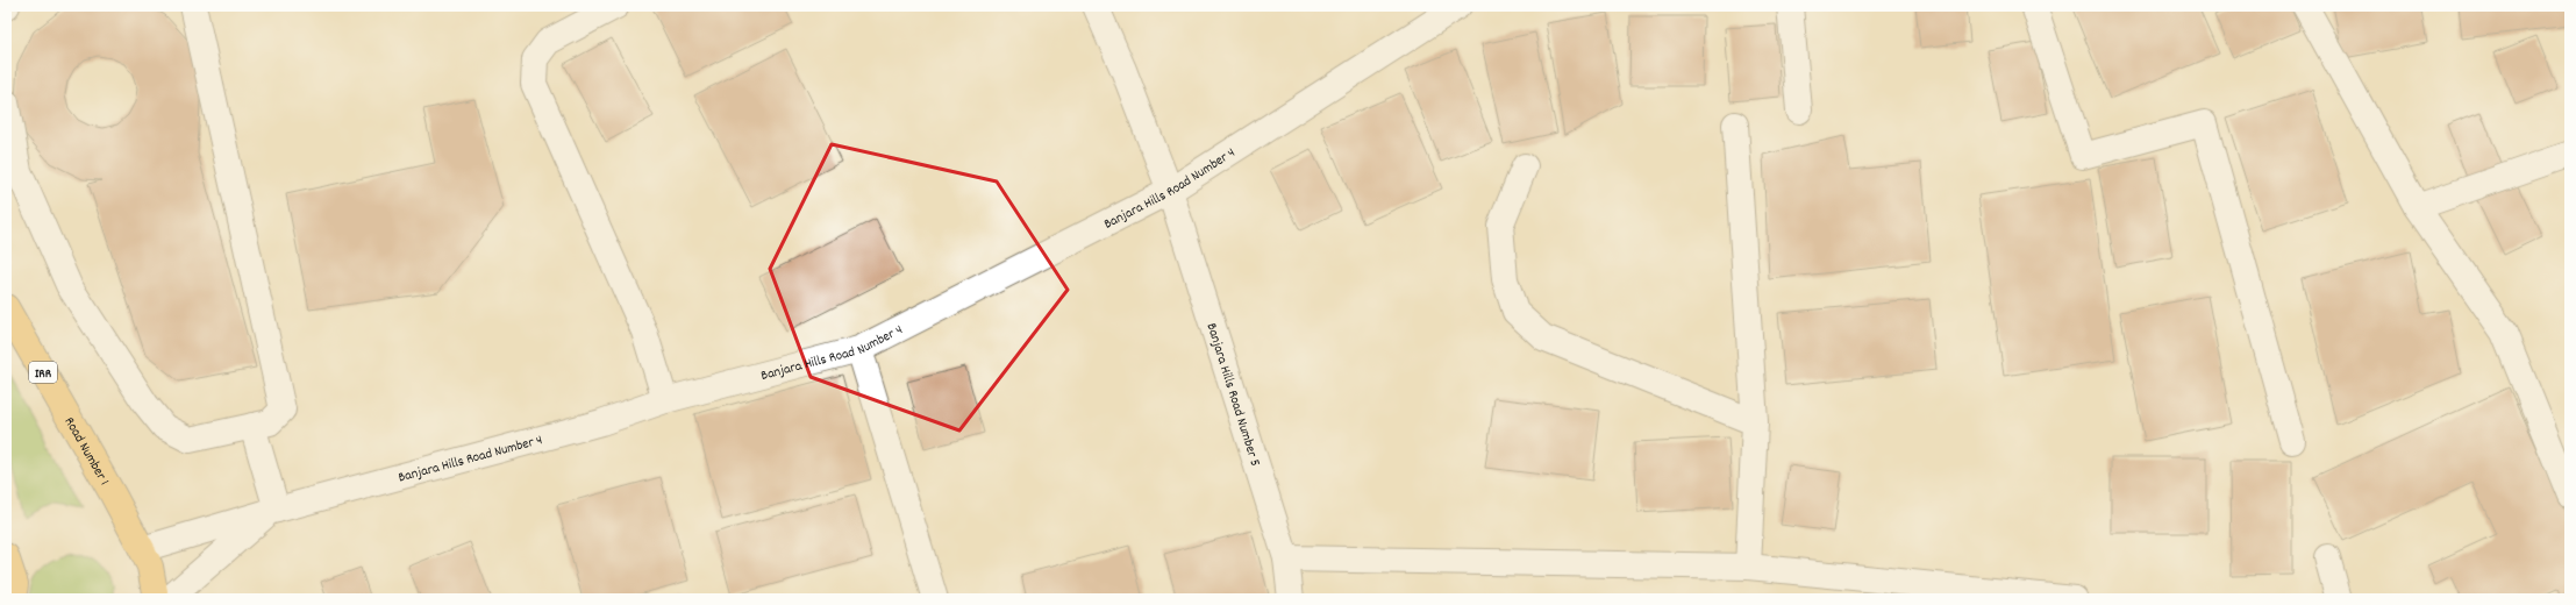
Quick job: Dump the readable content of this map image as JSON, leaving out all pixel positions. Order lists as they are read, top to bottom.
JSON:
{
  "streets": {
    "main road": ["IRR", "Road Number 1"],
    "street": ["Banjara Hills Road Number 4", "Banjara Hills Road Number 5"]
  },
  "crossings": [
    ["Banjara Hills Road Number 4", "Banjara Hills Road Number 5"]
  ]
}
